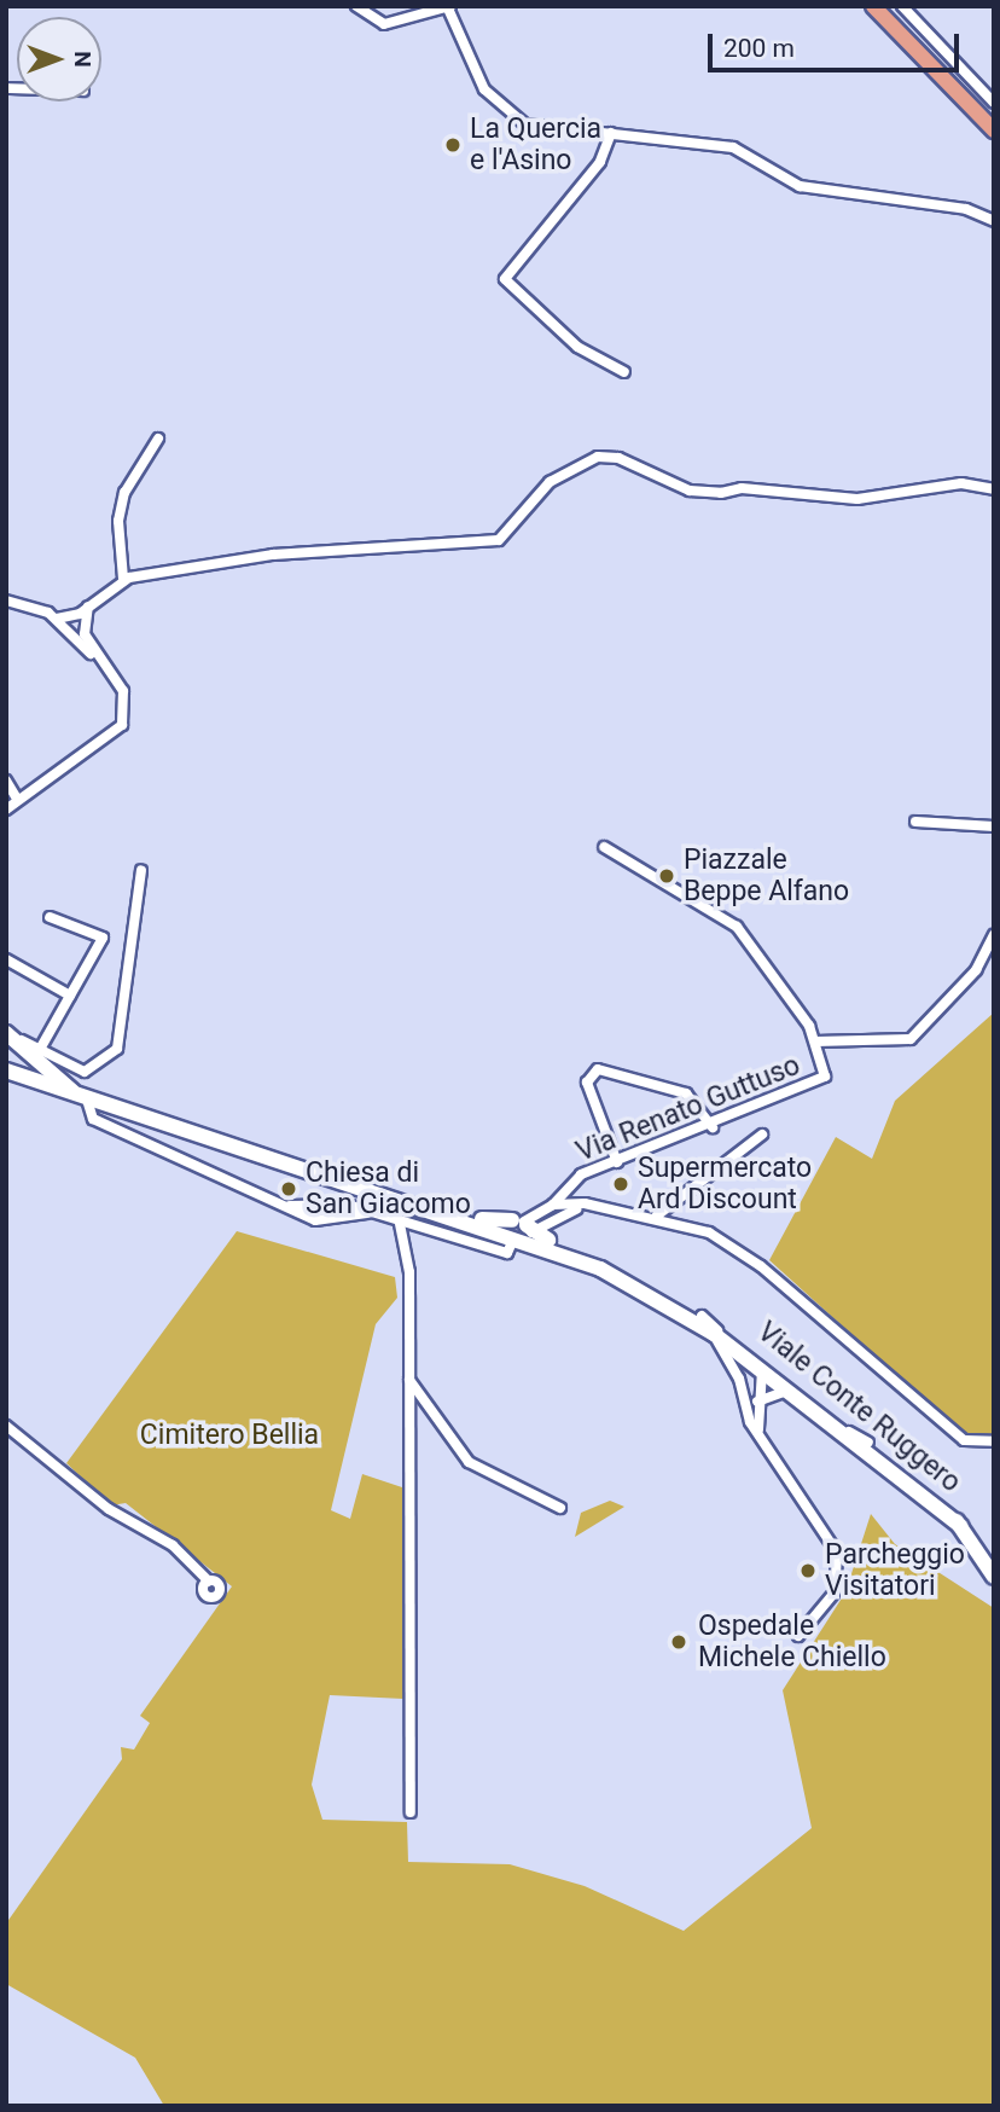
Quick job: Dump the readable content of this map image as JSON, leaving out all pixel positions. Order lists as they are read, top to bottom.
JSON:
{
  "streets": {
    "main road": ["Viale Conte Ruggero"],
    "street": ["Via Renato Guttuso"]
  },
  "parks": ["Cimitero Bellia"],
  "places": [
    "La Quercia e l'Asino",
    "Piazzale Beppe Alfano",
    "Supermercato Ard Discount",
    "Chiesa di San Giacomo",
    "Parcheggio Visitatori",
    "Ospedale Michele Chiello"
  ],
  "scale_bar": "200 m",
  "north": "right"
}
